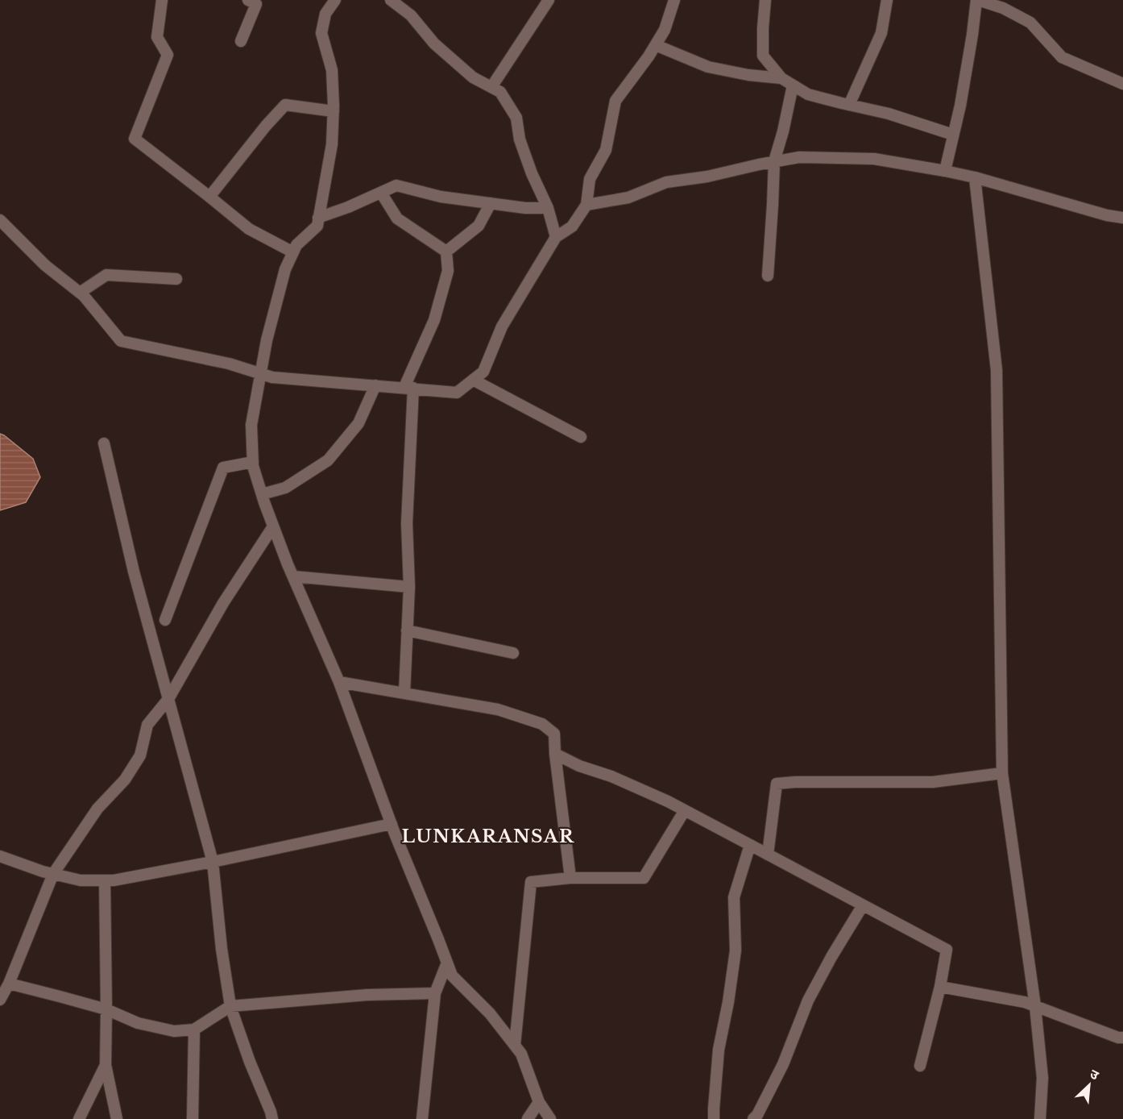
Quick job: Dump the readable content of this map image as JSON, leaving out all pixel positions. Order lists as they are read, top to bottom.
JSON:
{
  "districts": ["LUNKARANSAR"],
  "north": "top right"
}
